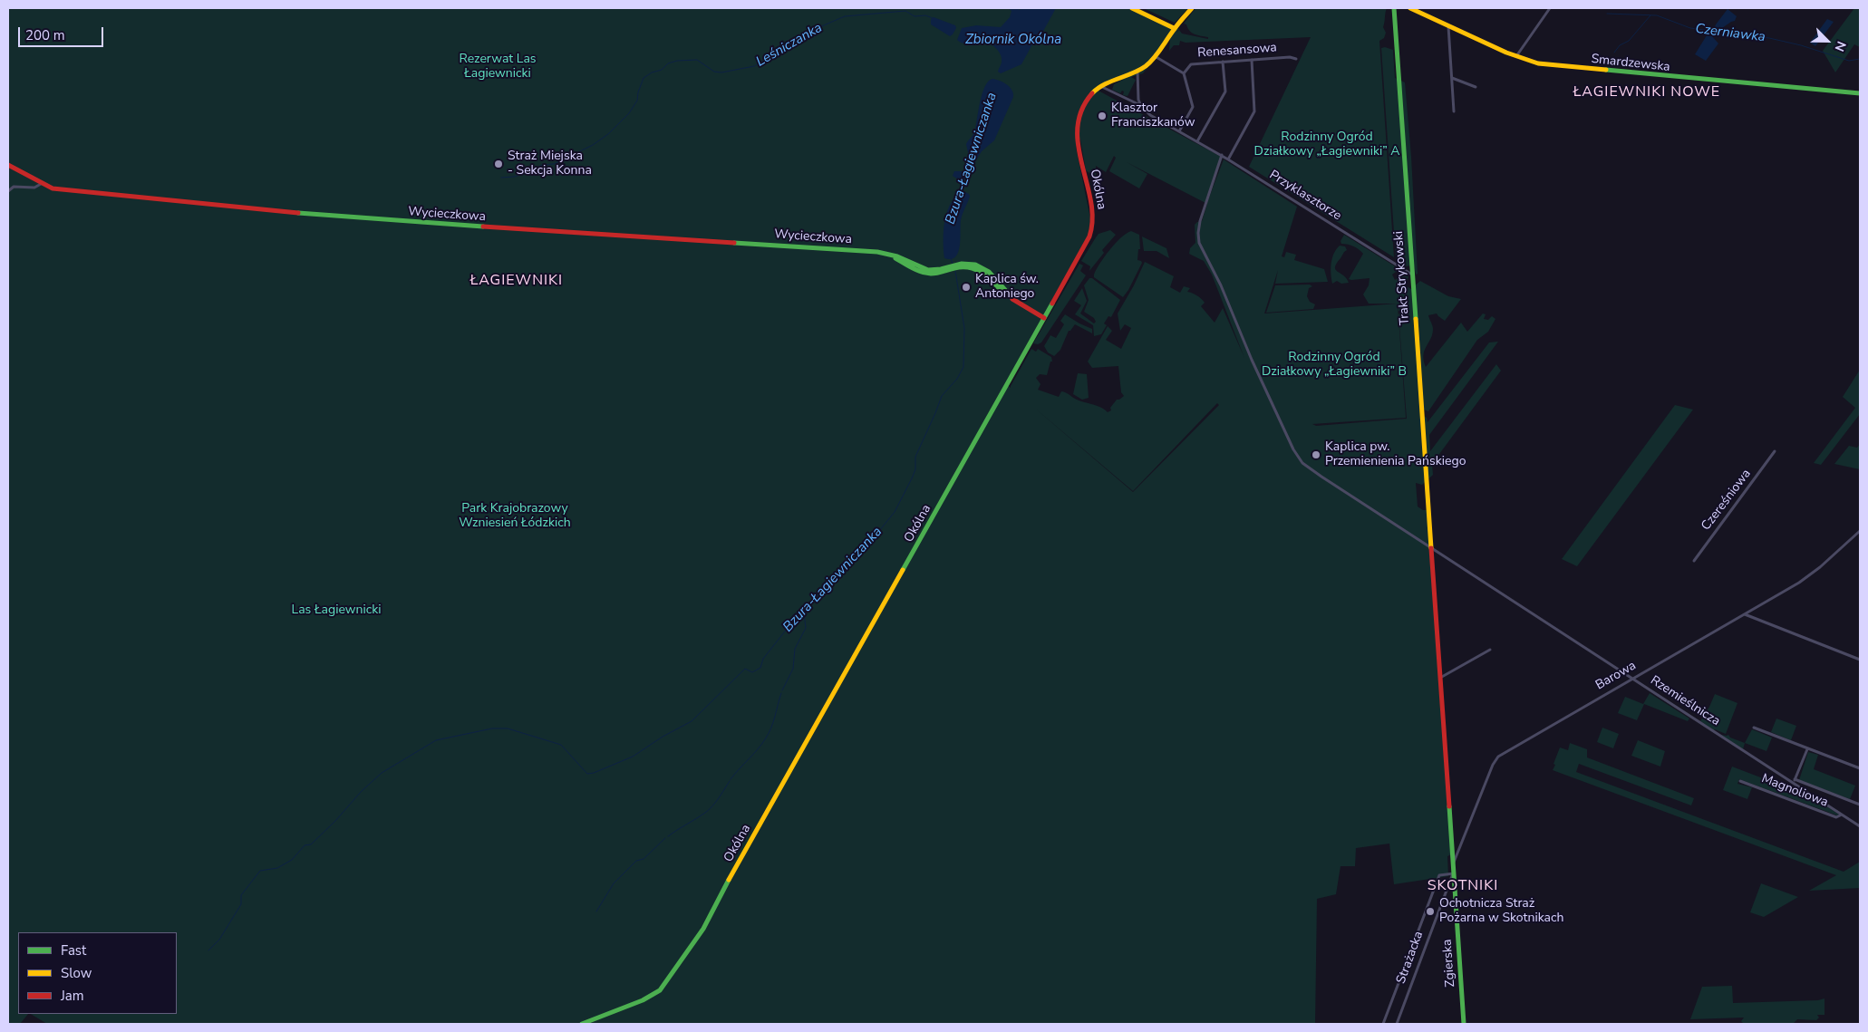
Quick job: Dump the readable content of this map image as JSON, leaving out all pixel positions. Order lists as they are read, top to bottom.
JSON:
{
  "streets": {
    "street": [
      "Renesansowa",
      "Smardzewska",
      "Okólna",
      "Przyklasztorze",
      "Wycieczkowa",
      "Trakt Strykowski",
      "Czereśniowa",
      "Barowa",
      "Rzemieślnicza",
      "Magnoliowa",
      "Strażacka",
      "Zgierska"
    ]
  },
  "crossings": [
    ["Okólna", "Przyklasztorze"],
    ["Okólna", "Wycieczkowa"],
    ["Przyklasztorze", "Trakt Strykowski"],
    ["Przyklasztorze", "Rzemieślnicza"],
    ["Trakt Strykowski", "Rzemieślnicza"],
    ["Trakt Strykowski", "Zgierska"],
    ["Barowa", "Rzemieślnicza"],
    ["Barowa", "Zgierska"],
    ["Rzemieślnicza", "Magnoliowa"],
    ["Strażacka", "Zgierska"]
  ],
  "districts": ["ŁAGIEWNIKI NOWE", "ŁAGIEWNIKI", "SKOTNIKI"],
  "water": [
    "Czerniawka",
    "Zbiornik Okólna",
    "Leśniczanka",
    "Bzura-Łagiewniczanka"
  ],
  "parks": [
    "Rezerwat Las Łagiewnicki",
    "Rodzinny Ogród Działkowy „Łagiewniki” A",
    "Rodzinny Ogród Działkowy „Łagiewniki” B",
    "Park Krajobrazowy Wzniesień Łódzkich",
    "Las Łagiewnicki"
  ],
  "places": [
    "Klasztor Franciszkanów",
    "Straż Miejska - Sekcja Konna",
    "Kaplica św. Antoniego",
    "Kaplica pw. Przemienienia Pańskiego",
    "Ochotnicza Straż Pożarna w Skotnikach"
  ],
  "legend": ["Fast", "Slow", "Jam"],
  "scale_bar": "200 m",
  "north": "bottom right"
}
